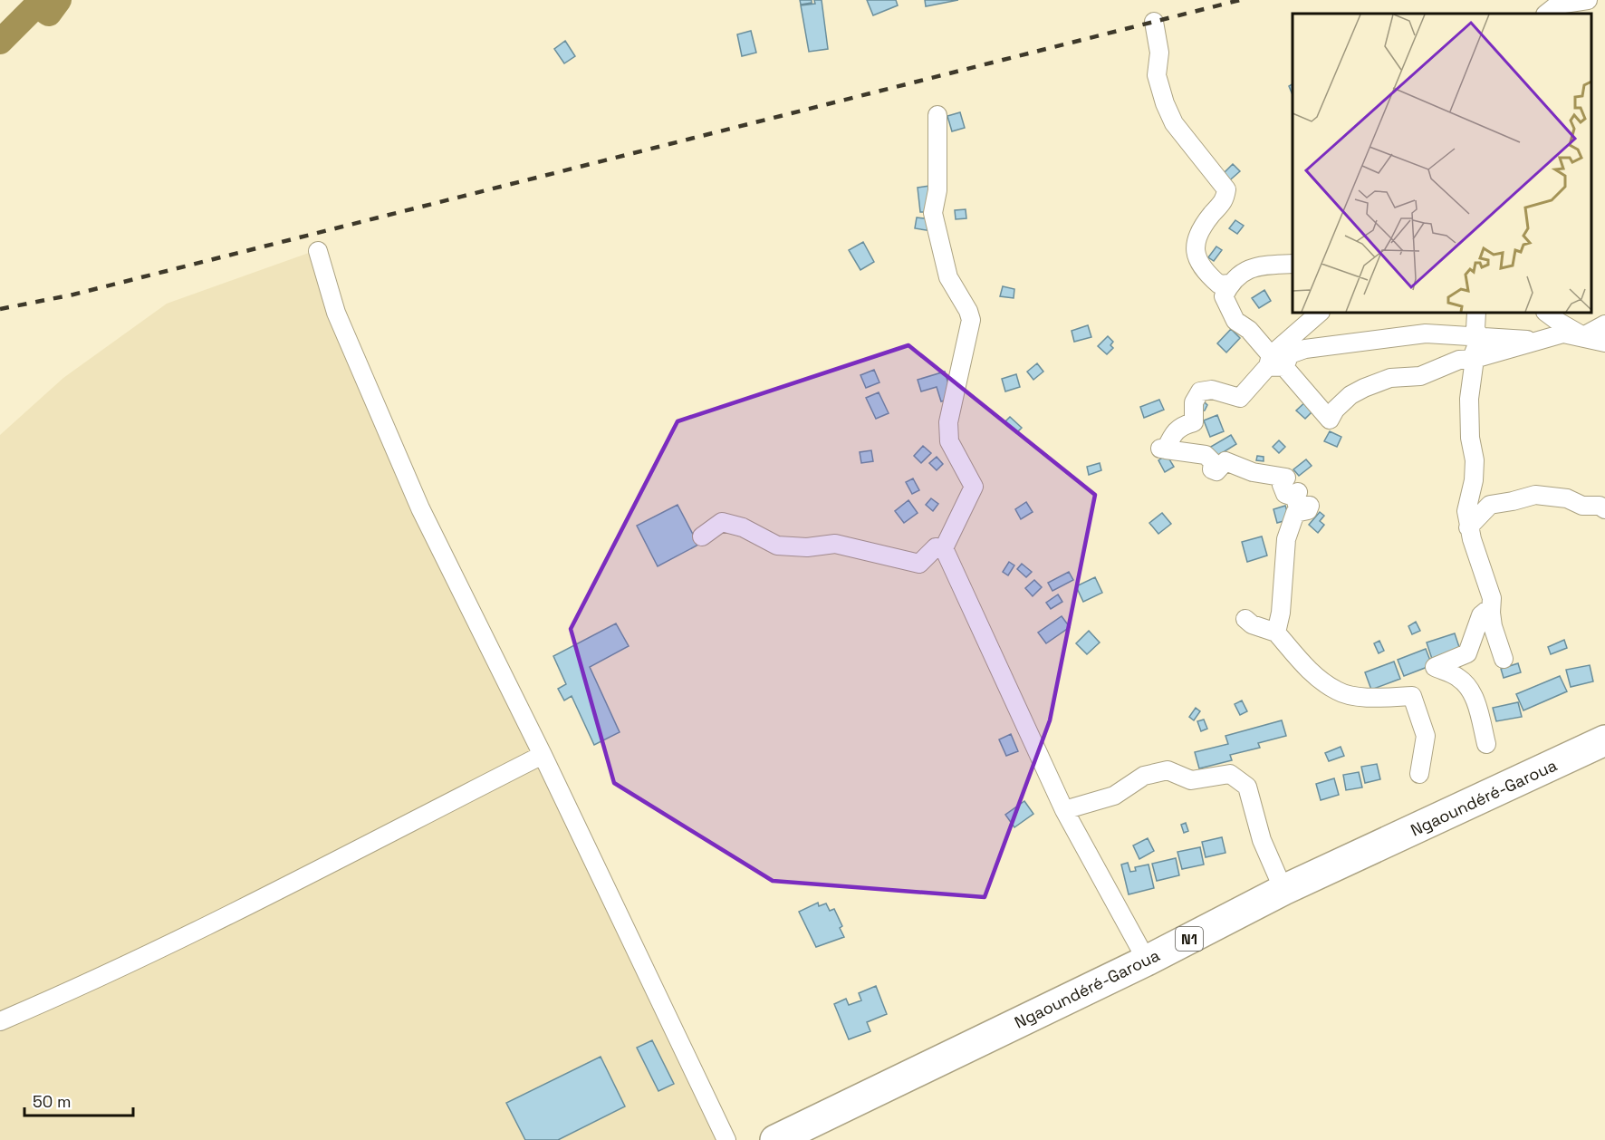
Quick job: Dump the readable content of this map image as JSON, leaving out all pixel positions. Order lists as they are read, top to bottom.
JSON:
{
  "streets": {
    "highway": ["Ngaoundéré-Garoua", "N1"]
  },
  "scale_bar": "50 m"
}
